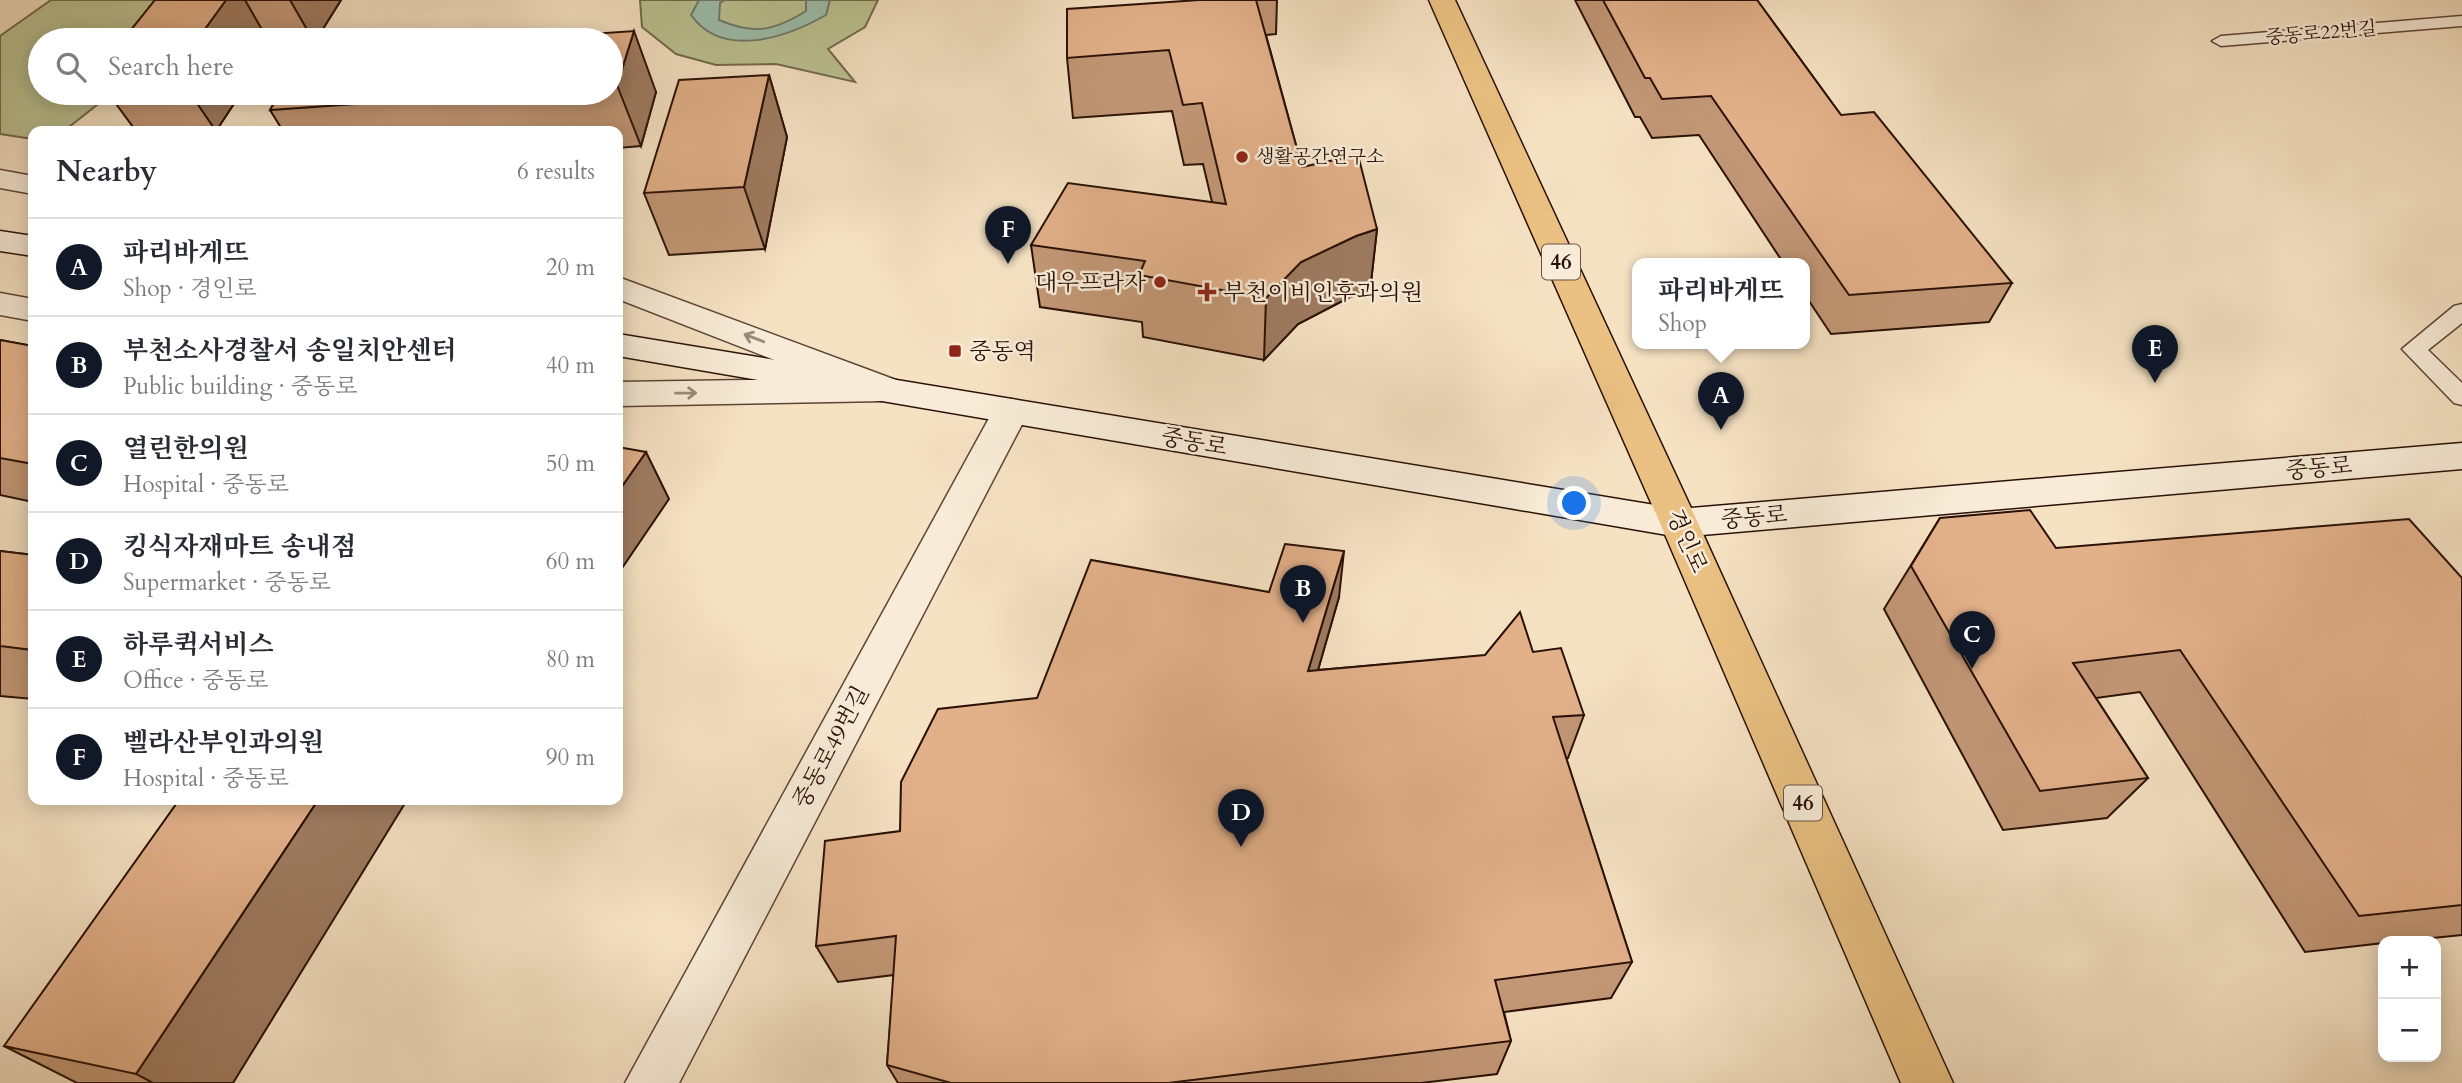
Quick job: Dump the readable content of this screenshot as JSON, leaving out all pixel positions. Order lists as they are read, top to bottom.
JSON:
{
  "streets": {
    "main road": ["46", "경인로"],
    "street": ["중동로", "중동로49번길"],
    "lane": ["중동로22번길"]
  },
  "crossings": [
    ["중동로", "경인로"],
    ["중동로", "중동로49번길"]
  ],
  "places": {
    "other": ["생활공간연구소", "대우프라자"],
    "health": ["부천이비인후과의원"],
    "transit": ["중동역"]
  },
  "page": {
    "search": "Search here",
    "heading": ["Nearby", "6 results"],
    "pins": [
      "F",
      "E",
      "A",
      "B",
      "C",
      "D"
    ],
    "list": [
      {
        "mark": "A",
        "name": "파리바게뜨",
        "note": "Shop · 경인로",
        "value": "20 m"
      },
      {
        "mark": "B",
        "name": "부천소사경찰서 송일치안센터",
        "note": "Public building · 중동로",
        "value": "40 m"
      },
      {
        "mark": "C",
        "name": "열린한의원",
        "note": "Hospital · 중동로",
        "value": "50 m"
      },
      {
        "mark": "D",
        "name": "킹식자재마트 송내점",
        "note": "Supermarket · 중동로",
        "value": "60 m"
      },
      {
        "mark": "E",
        "name": "하루퀵서비스",
        "note": "Office · 중동로",
        "value": "80 m"
      },
      {
        "mark": "F",
        "name": "벨라산부인과의원",
        "note": "Hospital · 중동로",
        "value": "90 m"
      }
    ],
    "popup": ["파리바게뜨", "Shop"],
    "map_buttons": ["+", "−"]
  }
}
